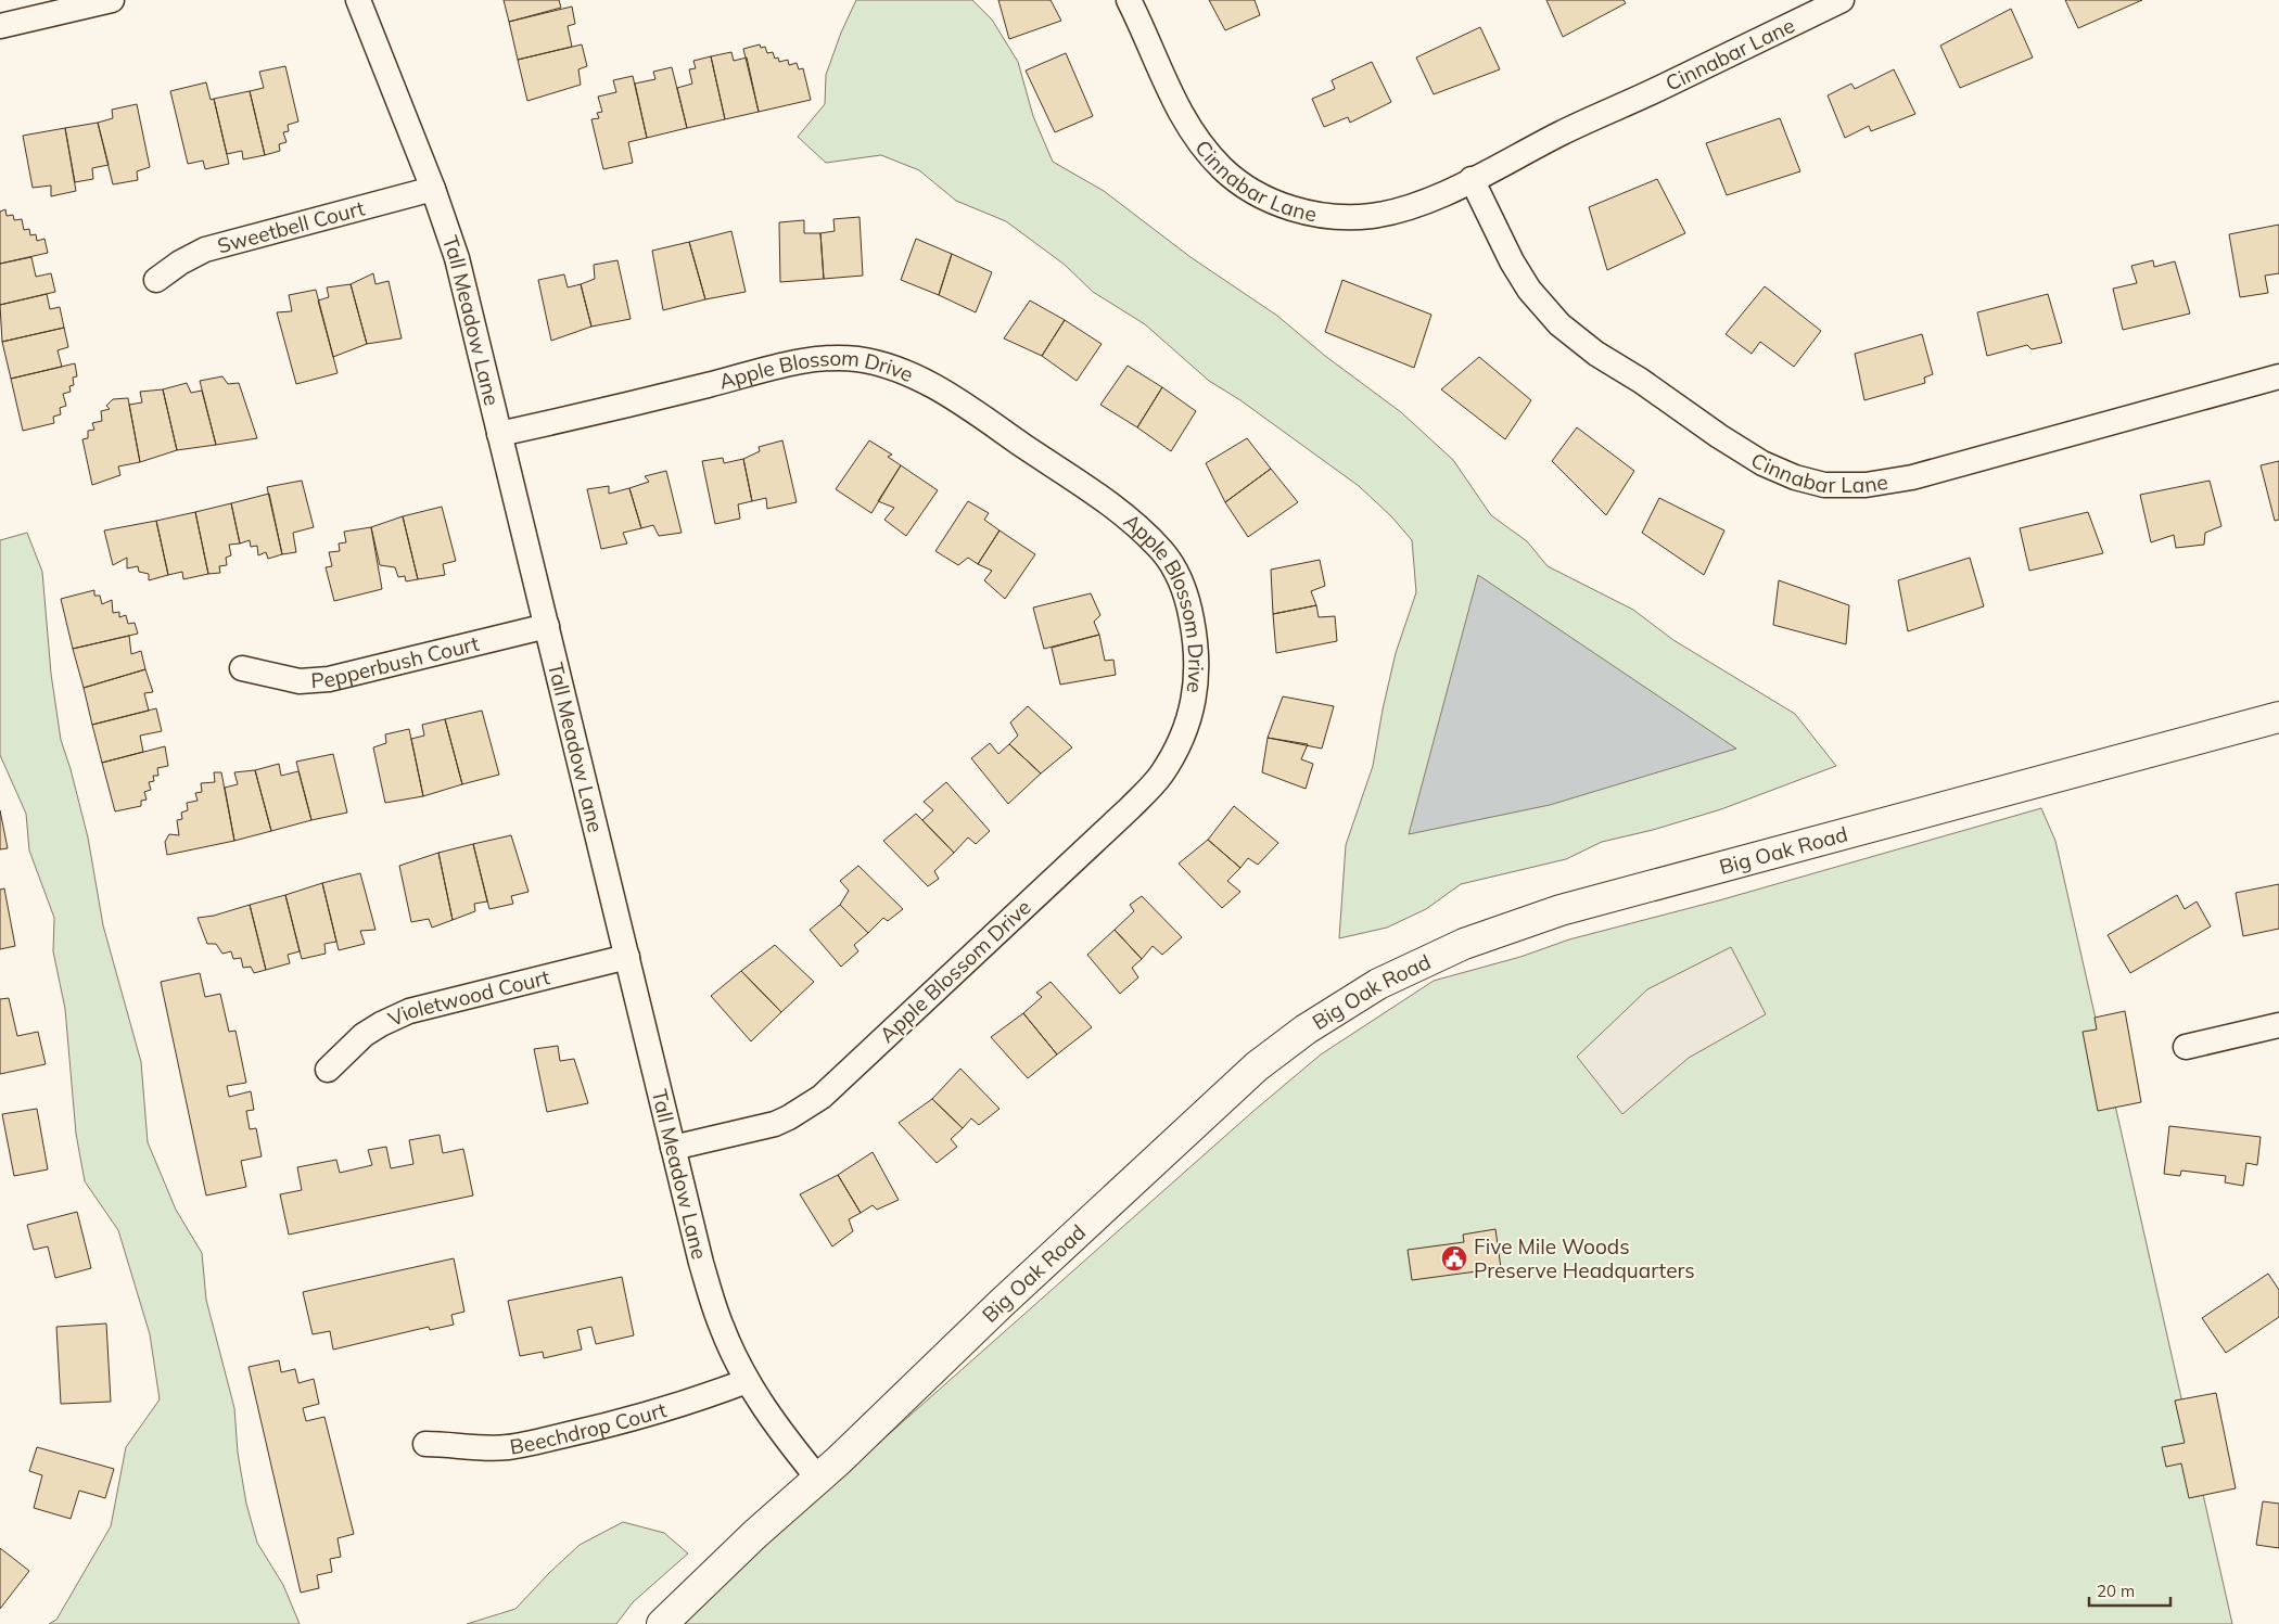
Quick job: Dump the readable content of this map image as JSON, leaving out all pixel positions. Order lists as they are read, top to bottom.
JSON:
{
  "streets": {
    "street": [
      "Cinnabar Lane",
      "Sweetbell Court",
      "Tall Meadow Lane",
      "Apple Blossom Drive",
      "Pepperbush Court",
      "Big Oak Road",
      "Violetwood Court",
      "Beechdrop Court"
    ]
  },
  "crossings": [
    ["Sweetbell Court", "Tall Meadow Lane"],
    ["Tall Meadow Lane", "Apple Blossom Drive"],
    ["Tall Meadow Lane", "Pepperbush Court"],
    ["Tall Meadow Lane", "Big Oak Road"],
    ["Tall Meadow Lane", "Violetwood Court"],
    ["Tall Meadow Lane", "Beechdrop Court"]
  ],
  "places": {
    "public building": ["Five Mile Woods Preserve Headquarters"]
  },
  "scale_bar": "20 m"
}
